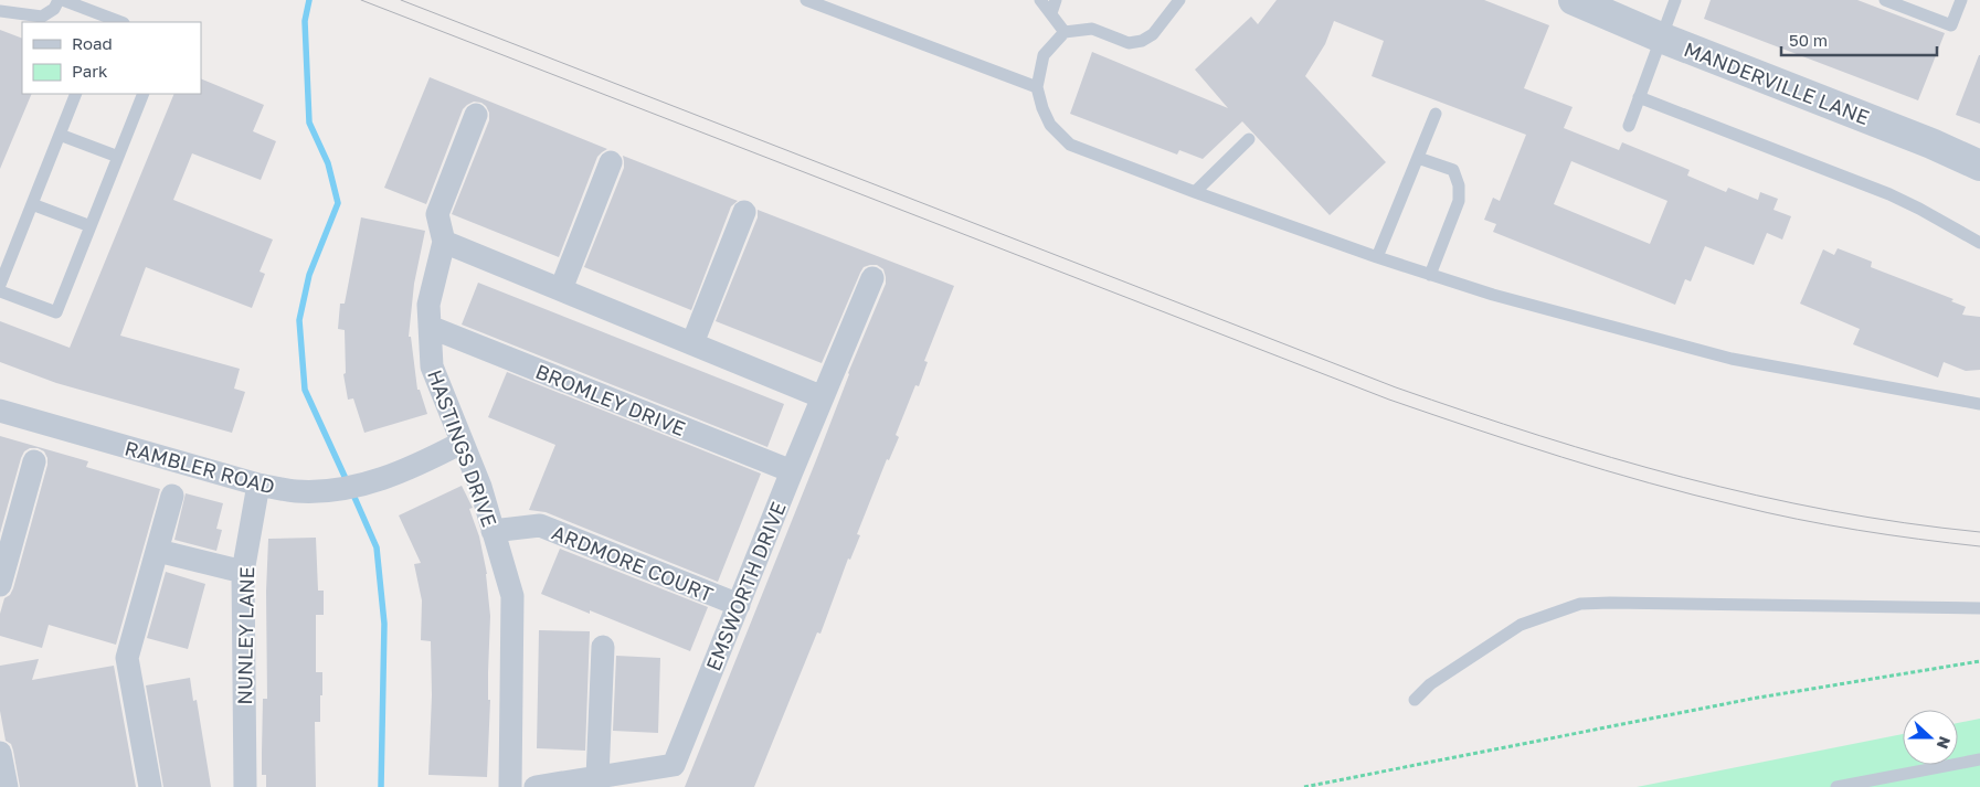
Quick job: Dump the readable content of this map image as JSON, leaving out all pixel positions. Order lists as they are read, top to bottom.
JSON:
{
  "streets": {
    "street": [
      "MANDERVILLE LANE",
      "BROMLEY DRIVE",
      "HASTINGS DRIVE",
      "RAMBLER ROAD",
      "ARDMORE COURT",
      "EMSWORTH DRIVE",
      "NUNLEY LANE"
    ]
  },
  "crossings": [
    ["BROMLEY DRIVE", "HASTINGS DRIVE"],
    ["BROMLEY DRIVE", "EMSWORTH DRIVE"],
    ["HASTINGS DRIVE", "RAMBLER ROAD"],
    ["HASTINGS DRIVE", "ARDMORE COURT"],
    ["RAMBLER ROAD", "NUNLEY LANE"],
    ["ARDMORE COURT", "EMSWORTH DRIVE"]
  ],
  "legend": ["Road", "Park"],
  "scale_bar": "50 m",
  "north": "right"
}
